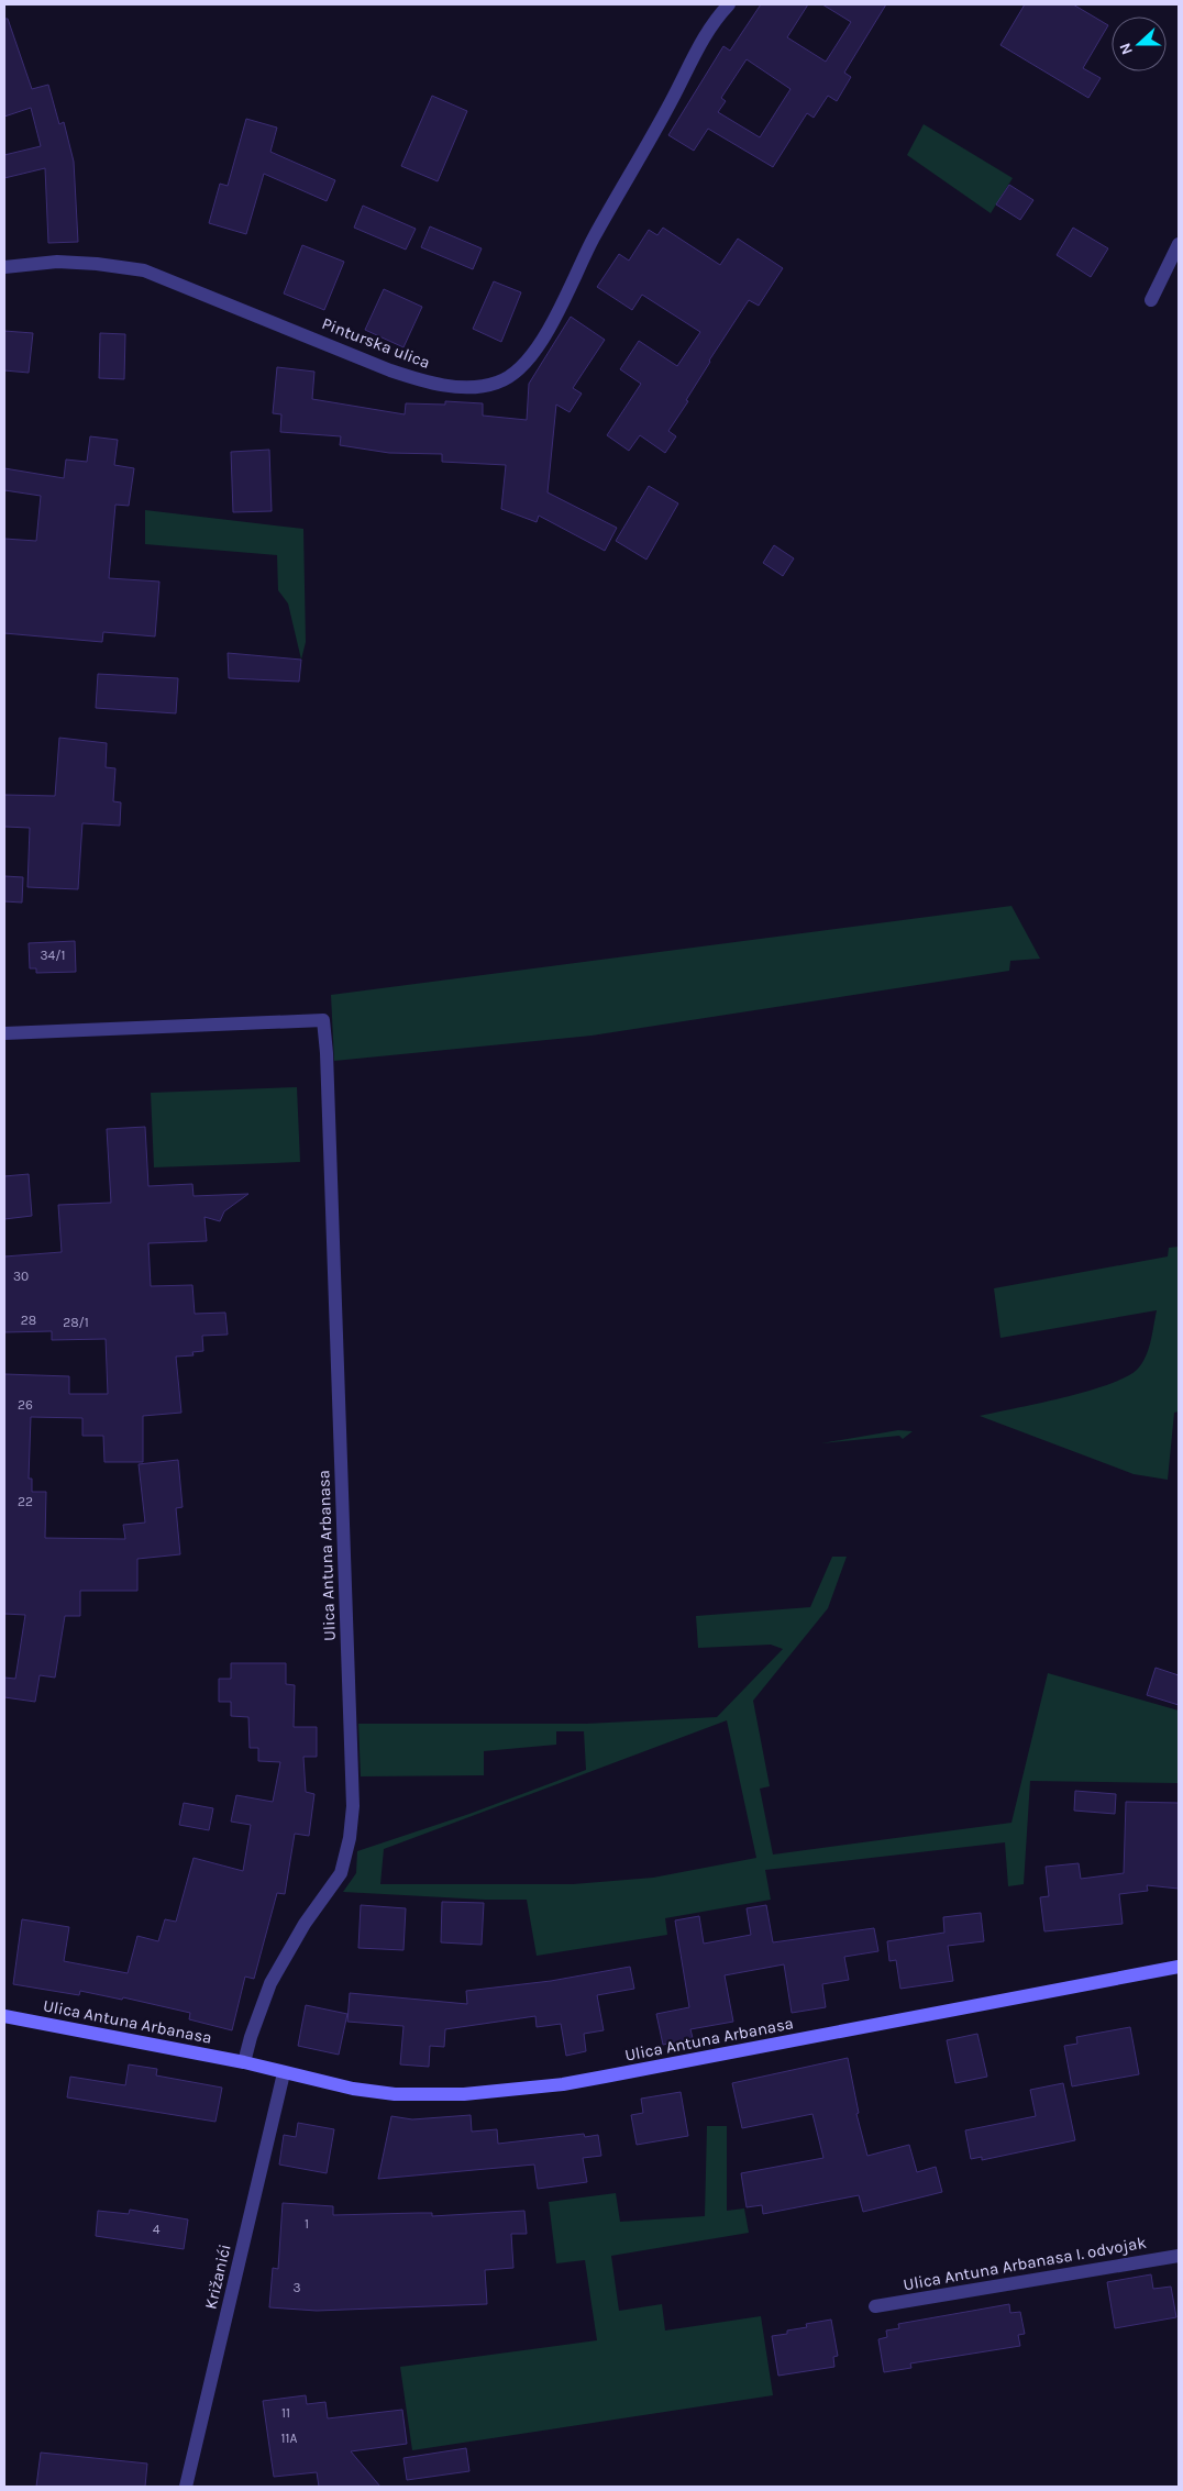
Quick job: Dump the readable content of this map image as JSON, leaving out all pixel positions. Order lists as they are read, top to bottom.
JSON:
{
  "streets": {
    "main road": ["Ulica Antuna Arbanasa"],
    "street": ["Pinturska ulica", "Ulica Antuna Arbanasa I. odvojak", "Križanići"]
  },
  "crossings": [
    ["Ulica Antuna Arbanasa", "Križanići"]
  ],
  "house_numbers": [
    "34/1",
    "30",
    "28",
    "28/1",
    "26",
    "22",
    "1",
    "4",
    "3",
    "11",
    "11A"
  ],
  "north": "left"
}
